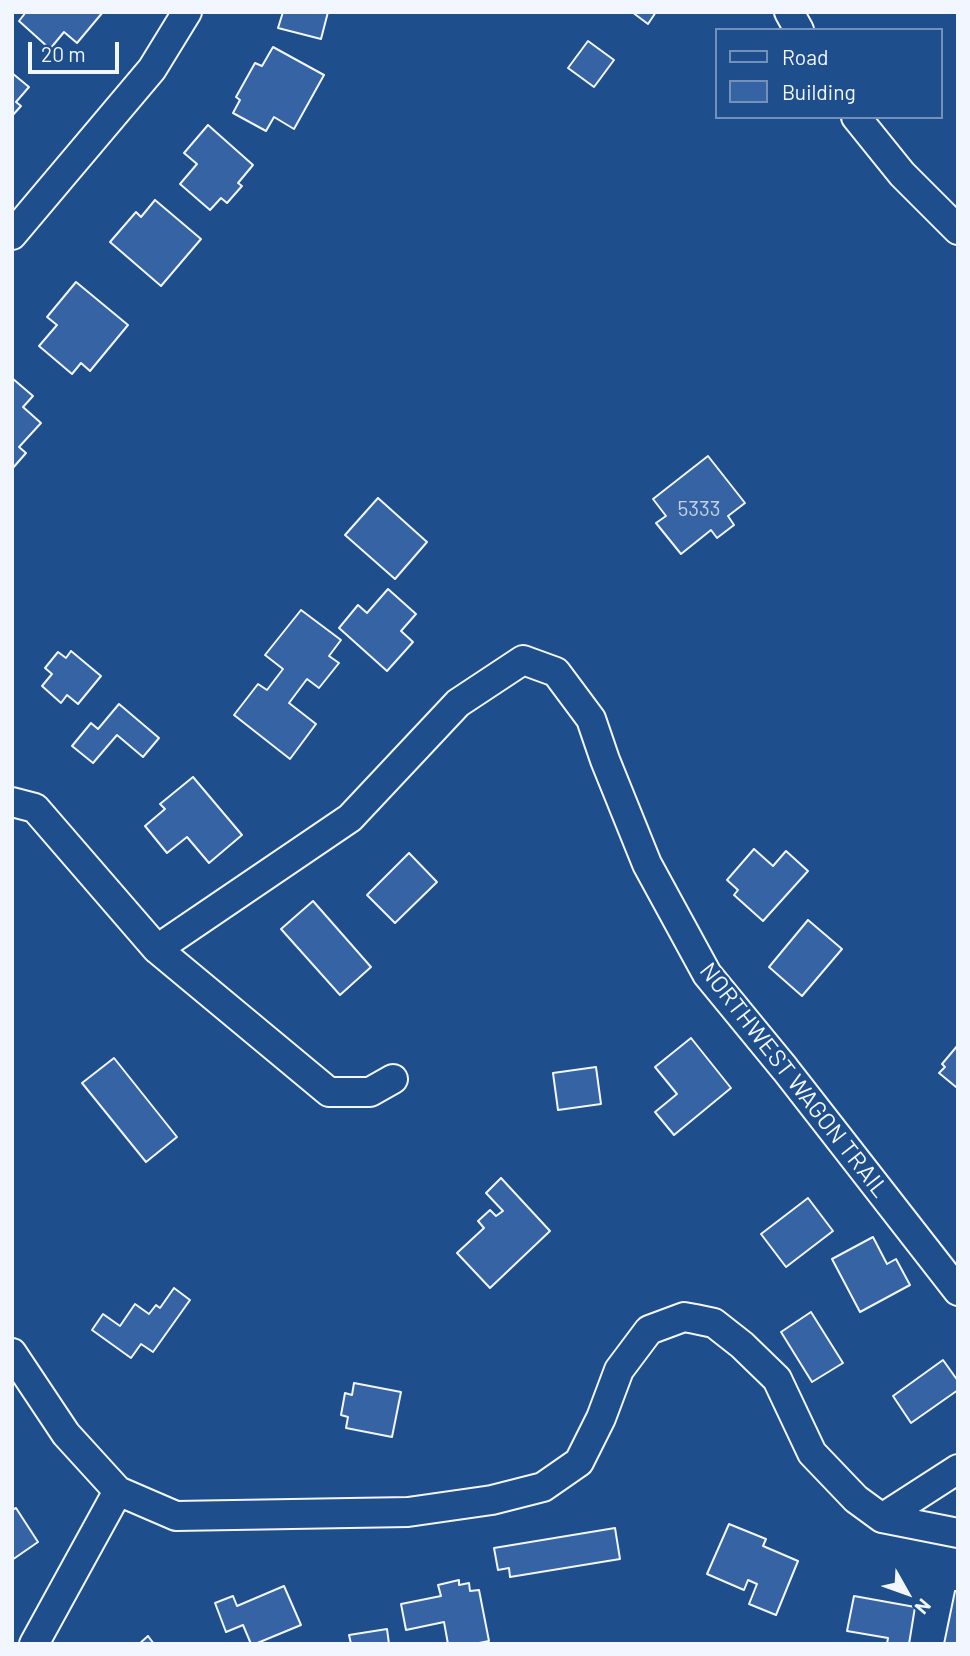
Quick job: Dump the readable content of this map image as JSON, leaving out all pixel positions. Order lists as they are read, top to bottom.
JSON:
{
  "streets": {
    "street": ["NORTHWEST WAGON TRAIL"]
  },
  "house_numbers": ["5333"],
  "legend": ["Road", "Building"],
  "scale_bar": "20 m",
  "north": "bottom right"
}
